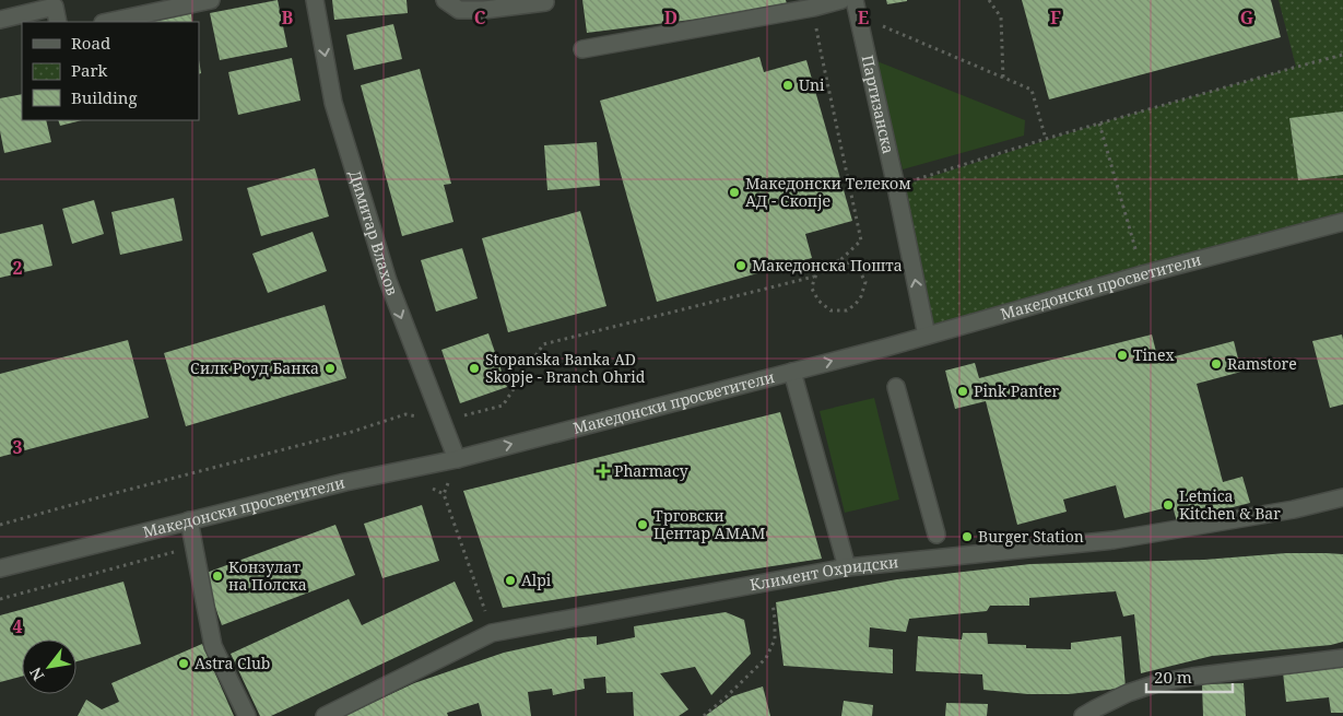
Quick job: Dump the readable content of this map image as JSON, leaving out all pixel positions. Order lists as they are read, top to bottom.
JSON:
{
  "streets": {
    "street": [
      "Партизанска",
      "Димитар Влахов",
      "Македонски просветители",
      "Климент Охридски"
    ]
  },
  "crossings": [
    ["Партизанска", "Македонски просветители"],
    ["Димитар Влахов", "Македонски просветители"],
    ["Македонски просветители", "Климент Охридски"]
  ],
  "one_way": ["Партизанска", "Димитар Влахов"],
  "places": {
    "other": [
      "Uni",
      "Македонски Телеком АД - Скопје",
      "Македонска Пошта",
      "Tinex",
      "Ramstore",
      "Силк Роуд Банка",
      "Stopanska Banka AD Skopje - Branch Ohrid",
      "Pink Panter",
      "Letnica Kitchen & Bar",
      "Трговски Центар АМАМ",
      "Burger Station",
      "Конзулат на Полска",
      "Alpi",
      "Astra Club"
    ],
    "health": ["Pharmacy"]
  },
  "legend": ["Road", "Park", "Building"],
  "scale_bar": "20 m",
  "north": "bottom left",
  "grid": {
    "columns": [
      "B",
      "C",
      "D",
      "E",
      "F",
      "G"
    ],
    "rows": ["2", "3", "4"]
  }
}
